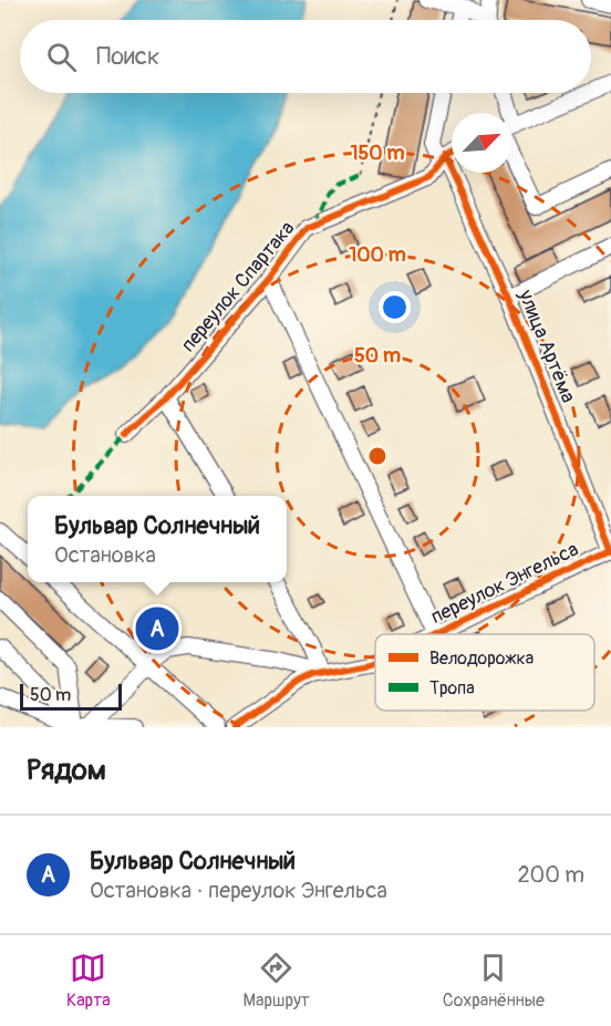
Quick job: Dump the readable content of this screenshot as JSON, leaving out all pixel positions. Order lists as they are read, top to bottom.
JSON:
{
  "streets": {
    "street": ["переулок Спартака", "улица Артёма", "переулок Энгельса"]
  },
  "crossings": [
    ["переулок Спартака", "улица Артёма"],
    ["улица Артёма", "переулок Энгельса"]
  ],
  "legend": ["Велодорожка", "Тропа"],
  "scale_bar": "50 m",
  "north": "top right",
  "page": {
    "search": "Поиск",
    "popup": ["Бульвар Солнечный", "Остановка"],
    "pins": "A",
    "scale": "50 m",
    "heading": "Рядом",
    "list": [
      {
        "mark": "A",
        "name": "Бульвар Солнечный",
        "note": "Остановка · переулок Энгельса",
        "value": "200 m"
      }
    ],
    "nav": ["Карта", "Маршрут", "Сохранённые"]
  },
  "rings": ["150 m", "100 m", "50 m"]
}
